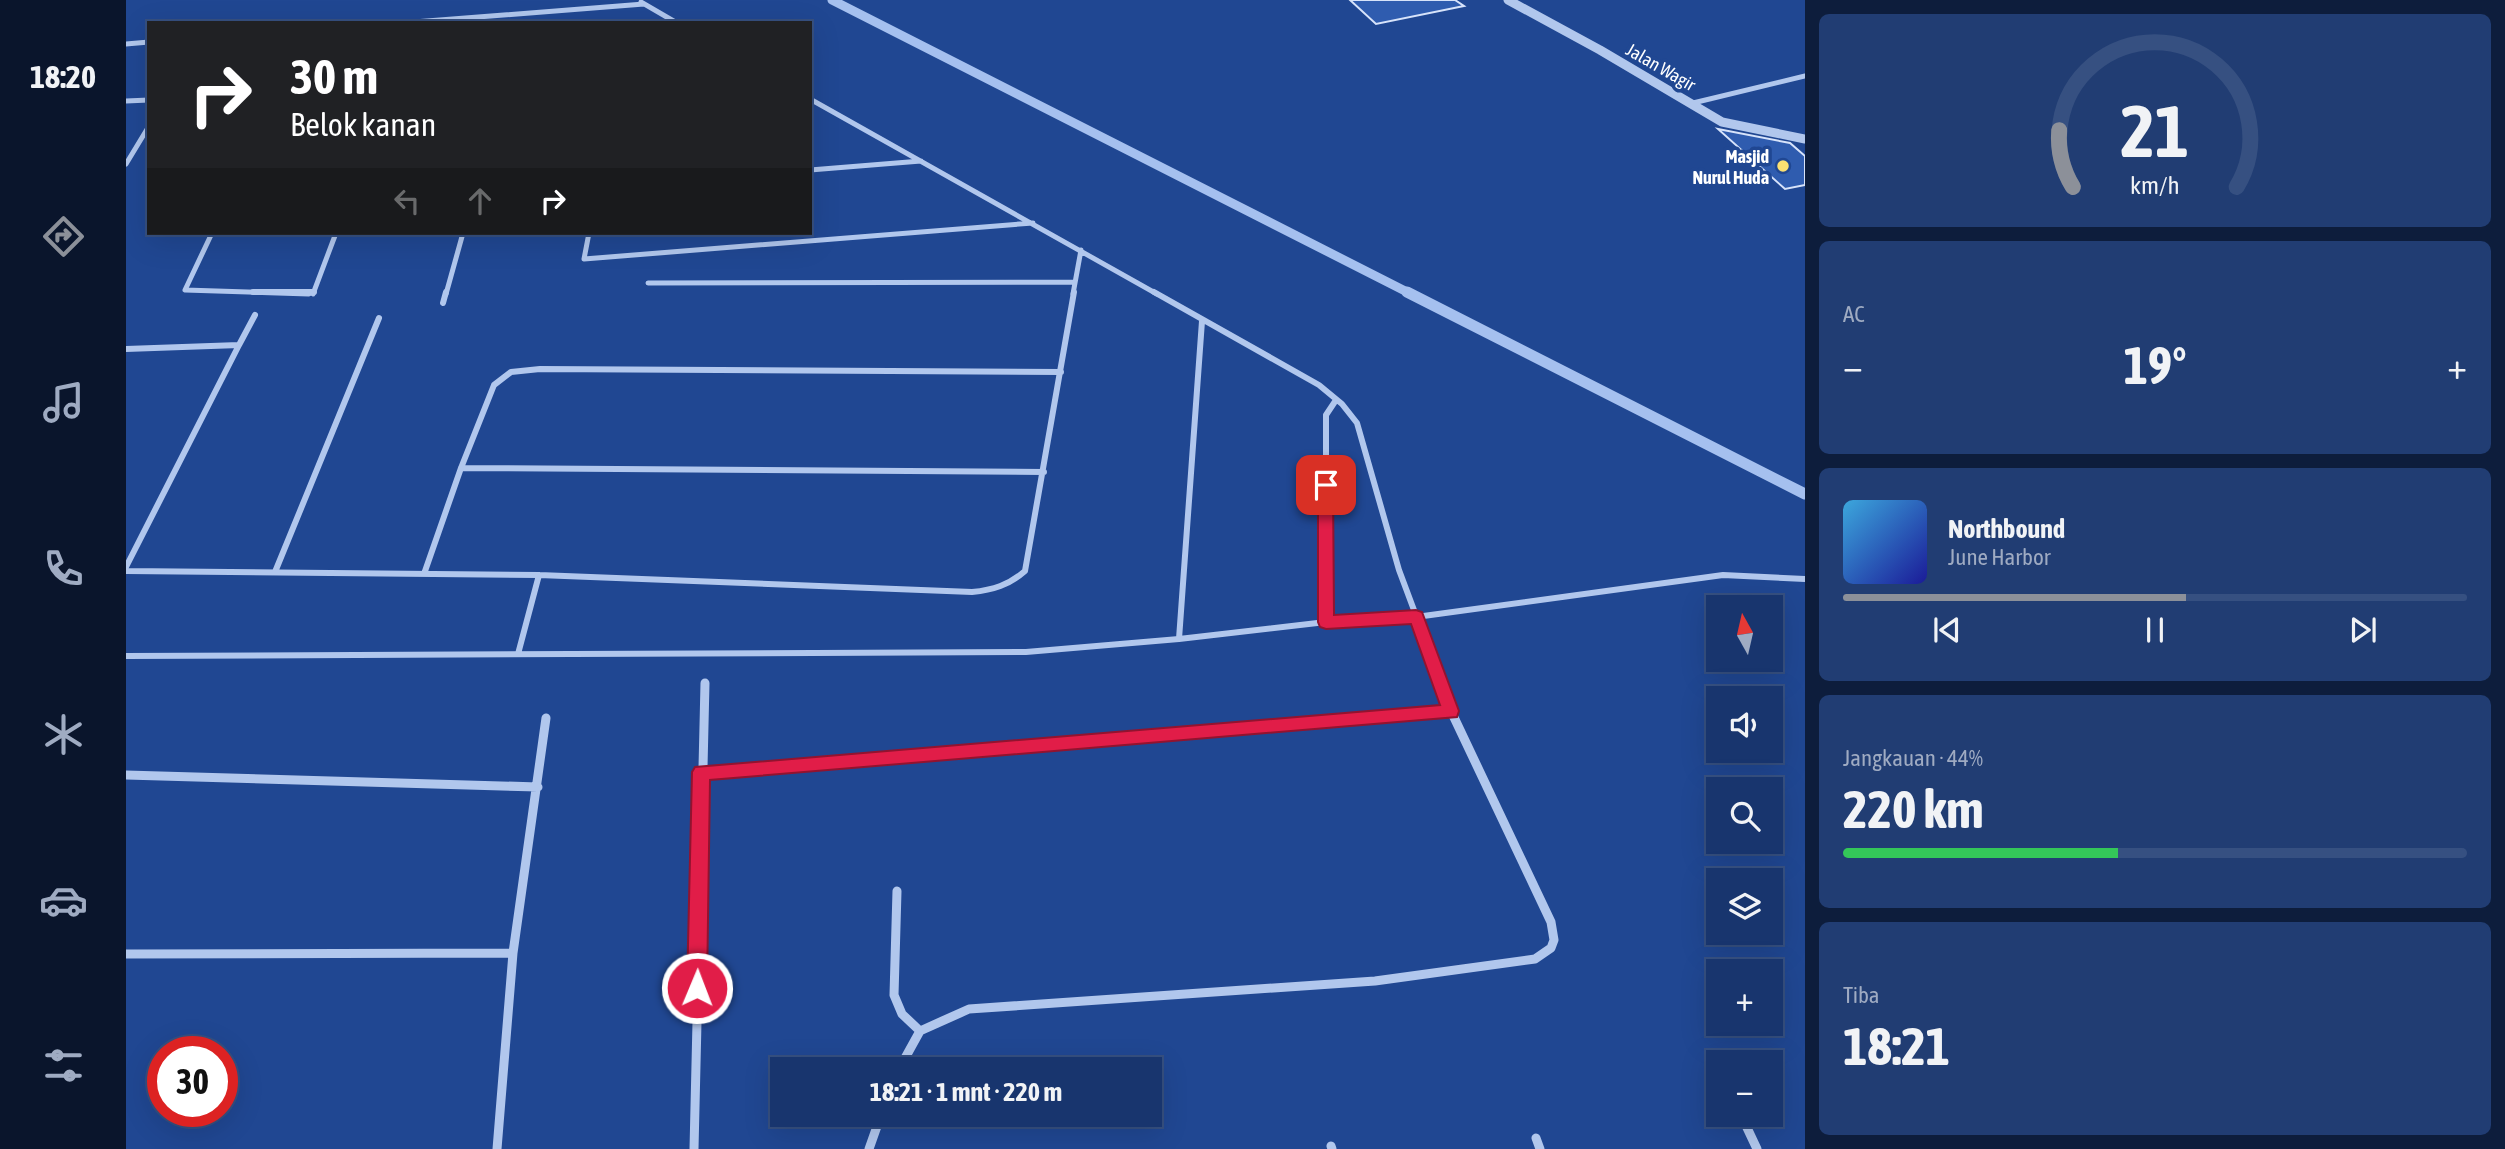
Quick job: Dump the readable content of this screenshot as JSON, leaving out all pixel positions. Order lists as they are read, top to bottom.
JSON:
{
  "streets": {
    "street": ["Jalan Wagir"]
  },
  "places": ["Masjid Nurul Huda"],
  "north": "top",
  "page": {
    "tabs": "18:20",
    "turn": ["30 m", "Belok kanan"],
    "tile": [
      "AC",
      ["Jangkauan · 44%", "220 km"],
      ["Tiba", "18:21"]
    ],
    "heat": ["−", "19°", "+"],
    "song": ["Northbound", "June Harbor"],
    "map_buttons": ["+", "−"],
    "limit": "30",
    "trip": "18:21 · 1 mnt · 220 m",
    "gauge": ["21", "km/h"]
  }
}
